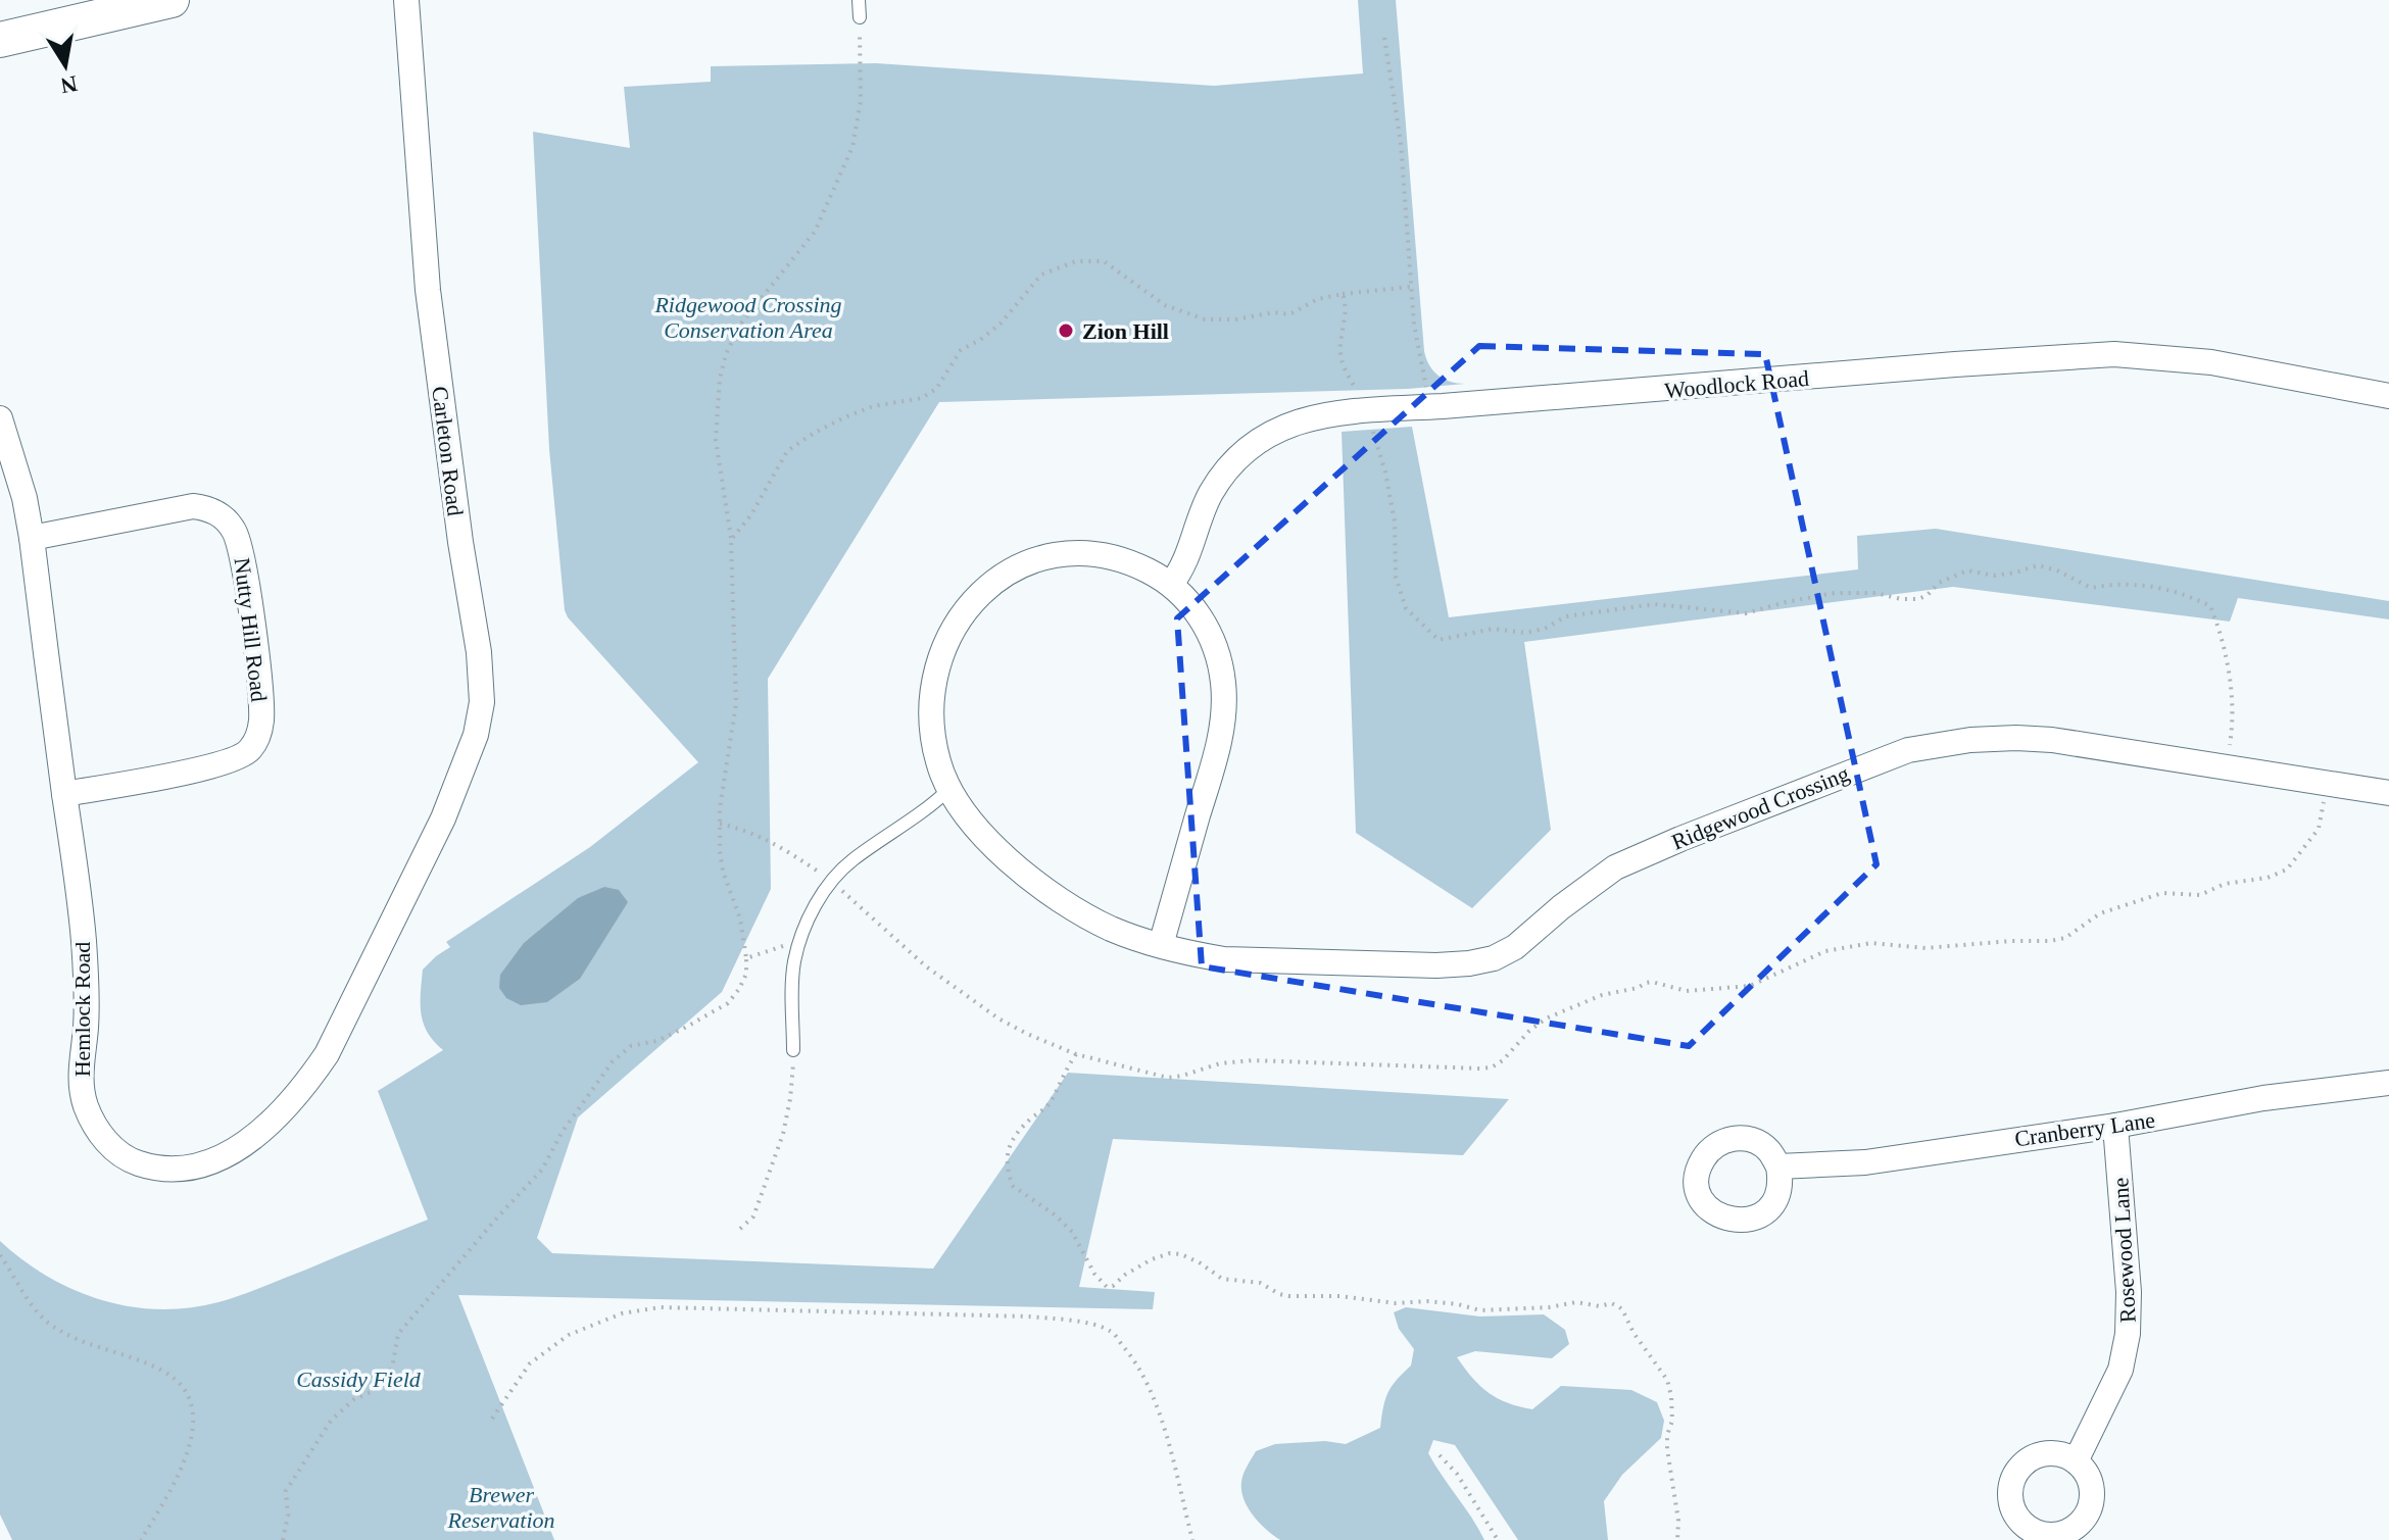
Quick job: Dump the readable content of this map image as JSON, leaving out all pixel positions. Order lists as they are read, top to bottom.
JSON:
{
  "streets": {
    "street": [
      "Woodlock Road",
      "Carleton Road",
      "Nutty Hill Road",
      "Ridgewood Crossing",
      "Hemlock Road",
      "Cranberry Lane",
      "Rosewood Lane"
    ]
  },
  "crossings": [
    ["Woodlock Road", "Ridgewood Crossing"],
    ["Carleton Road", "Hemlock Road"],
    ["Nutty Hill Road", "Hemlock Road"],
    ["Cranberry Lane", "Rosewood Lane"]
  ],
  "parks": ["Ridgewood Crossing Conservation Area", "Cassidy Field", "Brewer Reservation"],
  "places": ["Zion Hill"],
  "north": "bottom"
}
